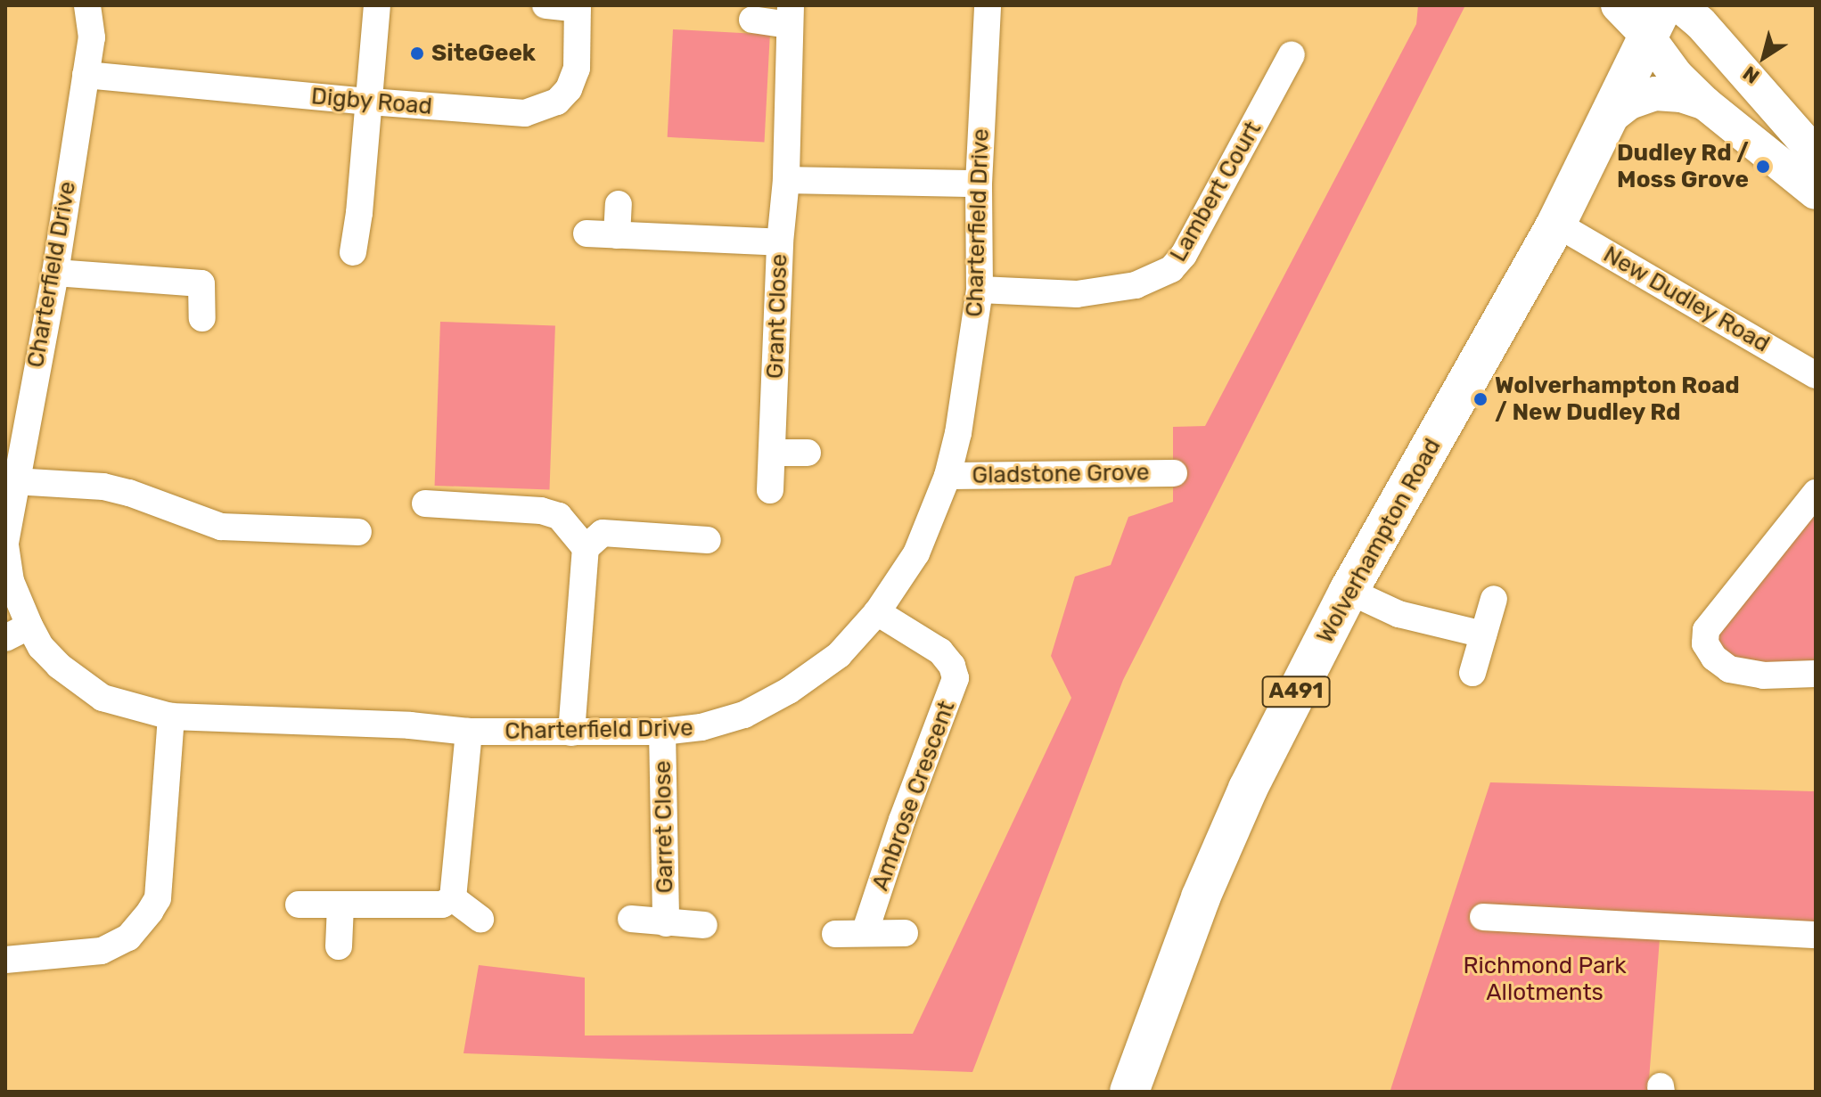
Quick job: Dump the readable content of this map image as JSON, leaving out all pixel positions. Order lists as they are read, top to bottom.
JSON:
{
  "streets": {
    "highway": ["Wolverhampton Road", "A491"],
    "street": [
      "Digby Road",
      "Lambert Court",
      "Charterfield Drive",
      "New Dudley Road",
      "Grant Close",
      "Gladstone Grove",
      "Ambrose Crescent",
      "Garret Close"
    ]
  },
  "crossings": [
    ["Digby Road", "Charterfield Drive"],
    ["Lambert Court", "Charterfield Drive"],
    ["Charterfield Drive", "Gladstone Grove"],
    ["Charterfield Drive", "Ambrose Crescent"],
    ["Charterfield Drive", "Garret Close"],
    ["New Dudley Road", "Wolverhampton Road"]
  ],
  "parks": ["Richmond Park Allotments"],
  "places": ["SiteGeek", "Dudley Rd / Moss Grove", "Wolverhampton Road / New Dudley Rd"],
  "north": "bottom left"
}
